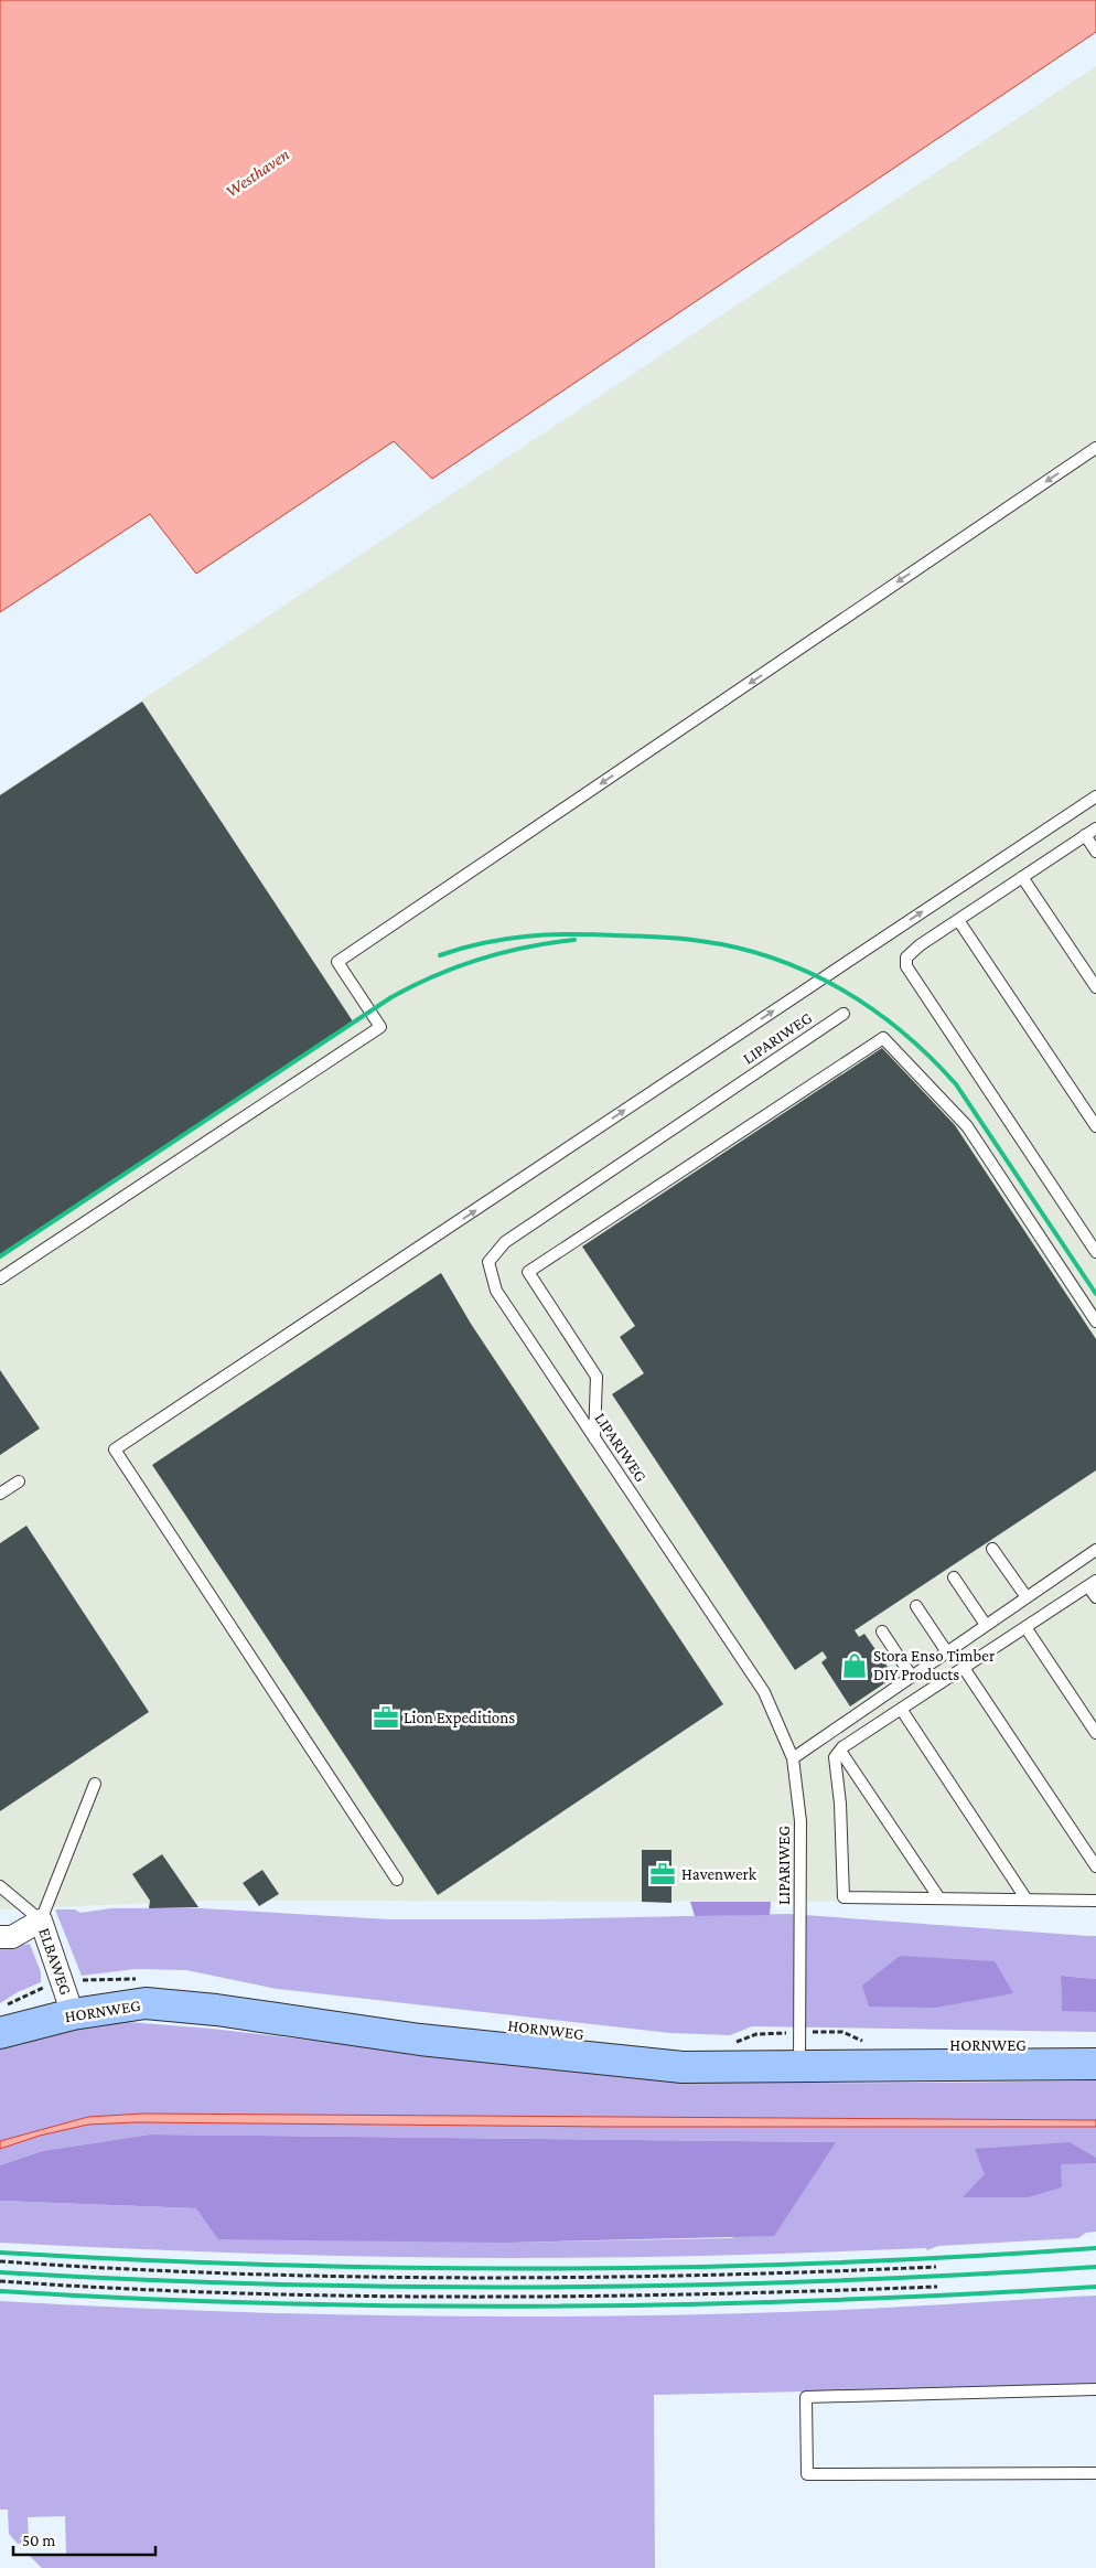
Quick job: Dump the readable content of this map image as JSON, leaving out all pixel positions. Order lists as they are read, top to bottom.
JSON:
{
  "streets": {
    "street": ["ELBAWEG", "HORNWEG"],
    "lane": ["LIPARIWEG"]
  },
  "crossings": [
    ["LIPARIWEG", "HORNWEG"],
    ["ELBAWEG", "HORNWEG"]
  ],
  "water": ["Westhaven"],
  "places": {
    "shop": ["Stora Enso Timber DIY Products"],
    "office": ["Lion Expeditions", "Havenwerk"]
  },
  "scale_bar": "50 m"
}
